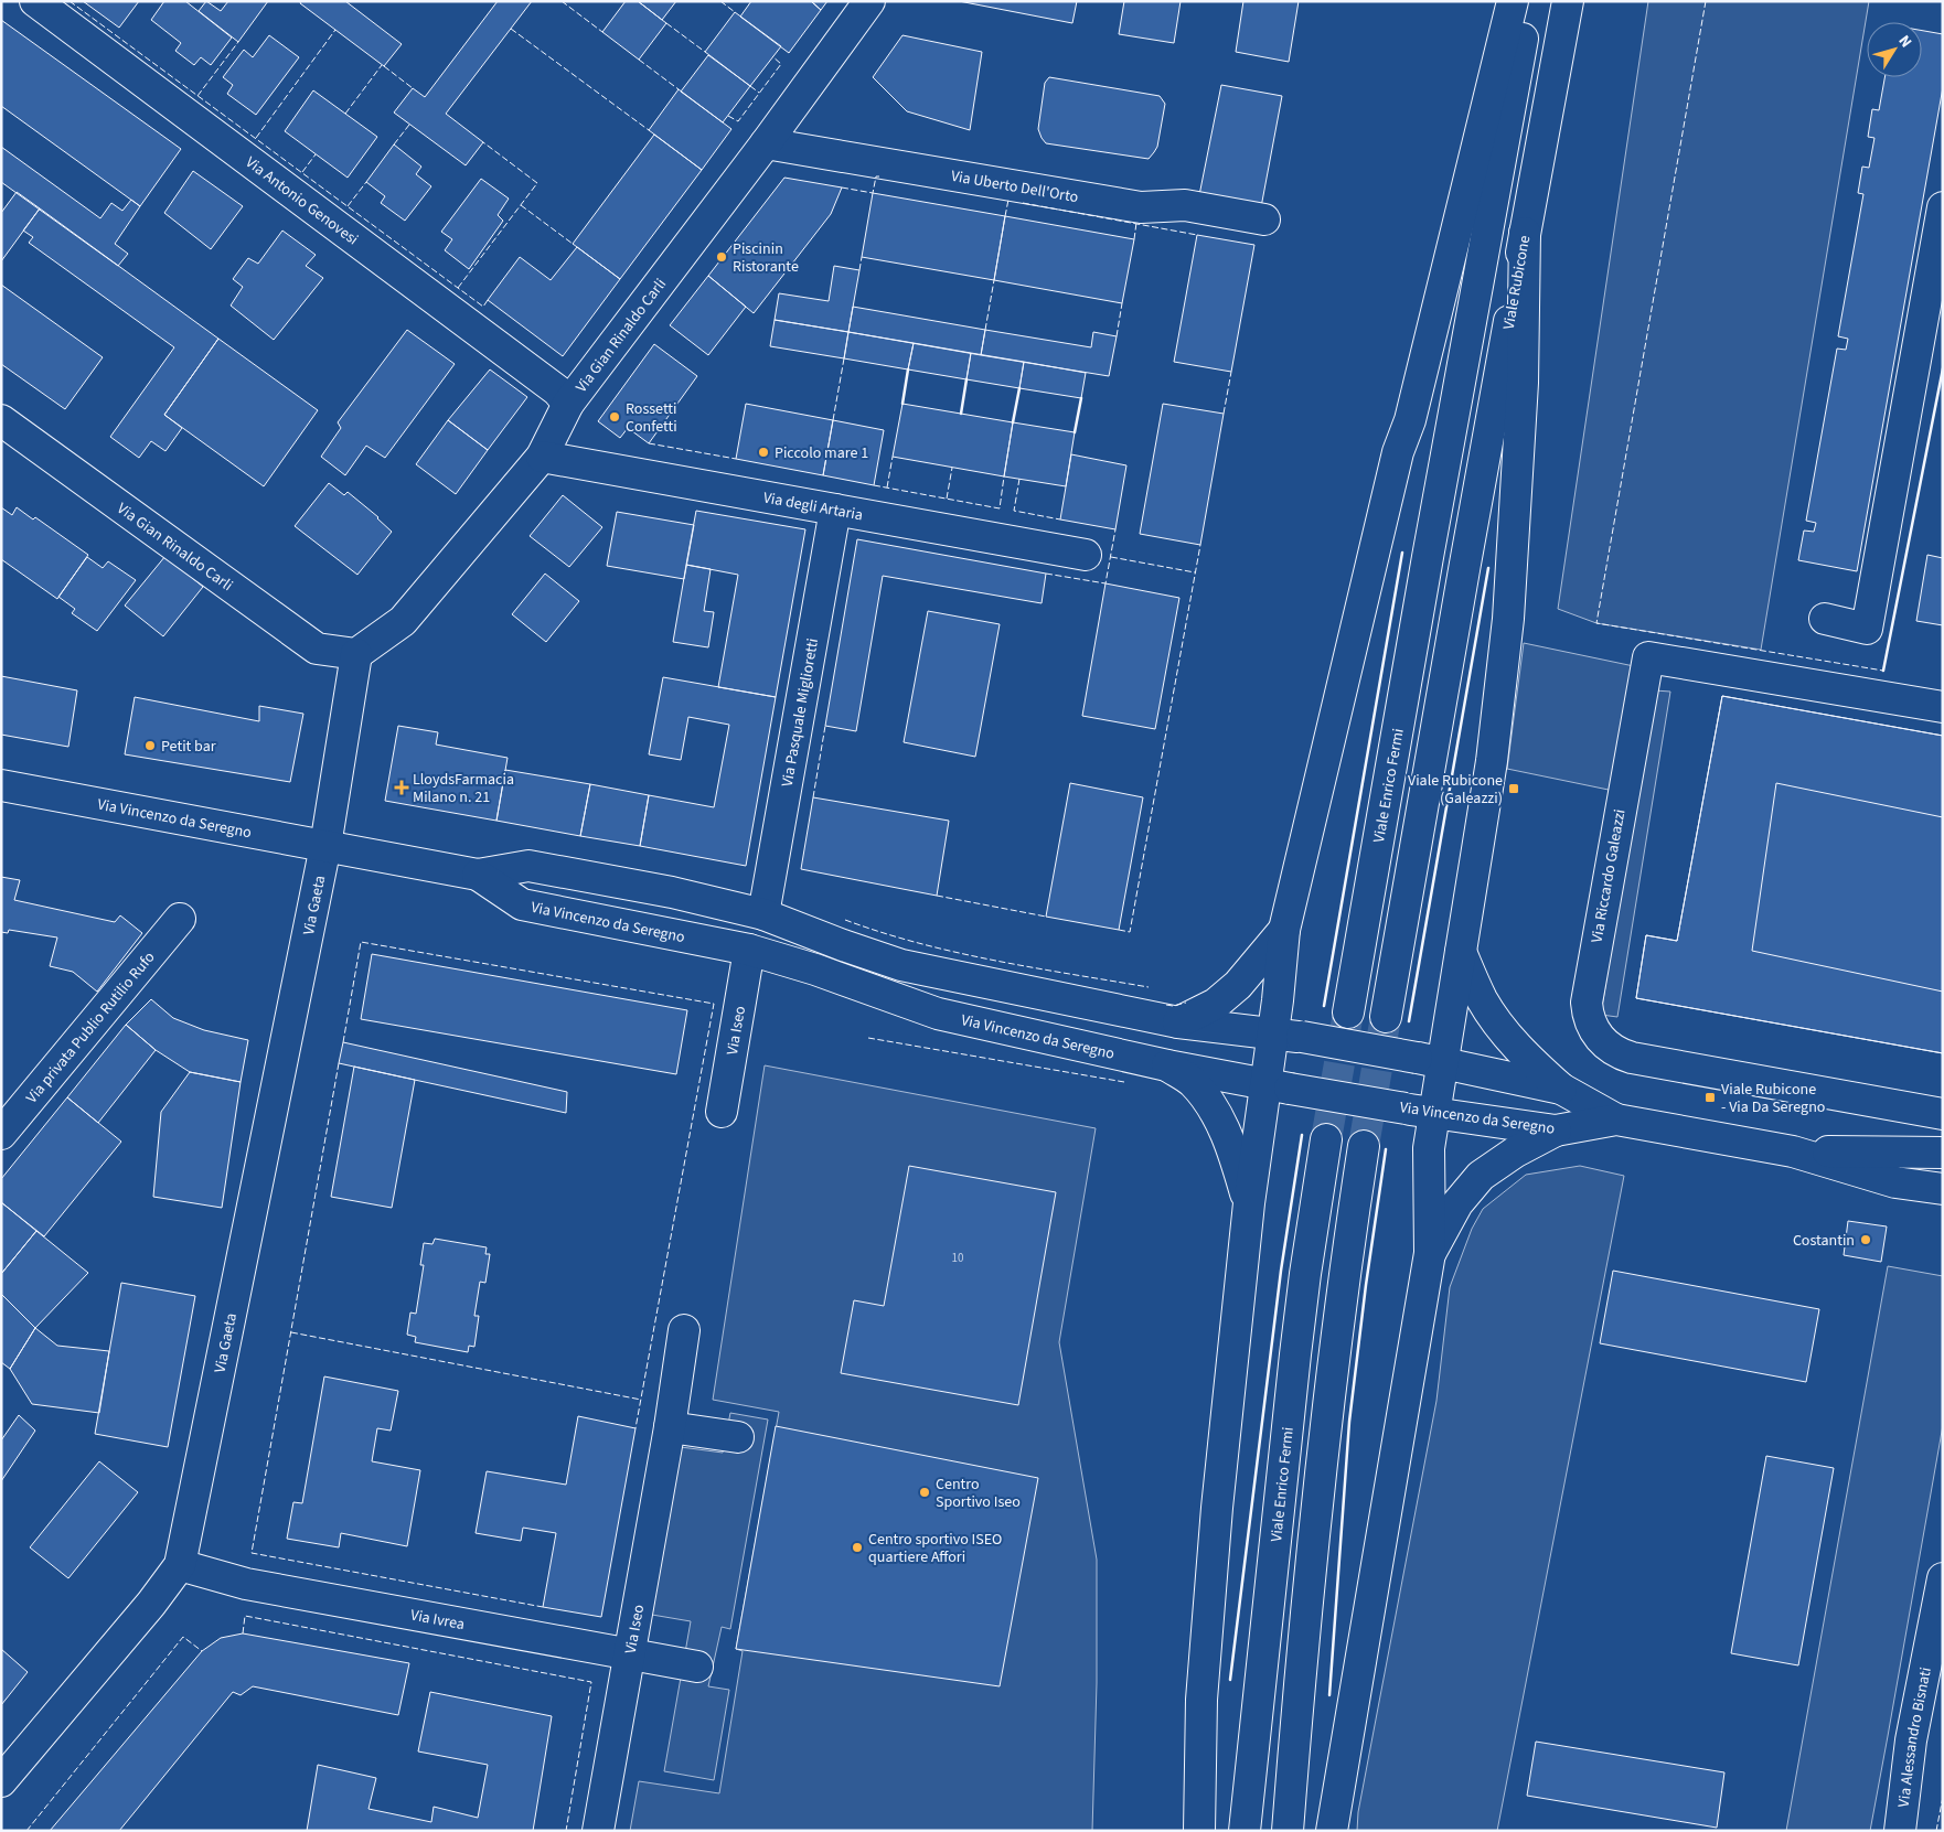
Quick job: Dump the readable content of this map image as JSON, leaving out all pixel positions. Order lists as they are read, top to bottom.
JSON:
{
  "streets": {
    "main road": [
      "Via Uberto Dell'Orto",
      "Via Antonio Genovesi",
      "Viale Rubicone",
      "Via Gian Rinaldo Carli",
      "Via degli Artaria",
      "Via Pasquale Miglioretti",
      "Viale Enrico Fermi",
      "Via Vincenzo da Seregno",
      "Via Riccardo Galeazzi",
      "Via Gaeta",
      "Via privata Publio Rutilio Rufo",
      "Via Iseo",
      "Via Ivrea",
      "Via Alessandro Bisnati"
    ]
  },
  "crossings": [
    ["Via Uberto Dell'Orto", "Via Gian Rinaldo Carli"],
    ["Via Antonio Genovesi", "Via Gian Rinaldo Carli"],
    ["Via Gian Rinaldo Carli", "Via degli Artaria"],
    ["Via degli Artaria", "Via Pasquale Miglioretti"],
    ["Via Pasquale Miglioretti", "Via Vincenzo da Seregno"],
    ["Via Vincenzo da Seregno", "Via Gaeta"],
    ["Via Vincenzo da Seregno", "Via Iseo"],
    ["Via Gaeta", "Via Ivrea"],
    ["Via Iseo", "Via Ivrea"]
  ],
  "places": {
    "other": [
      "Piscinin Ristorante",
      "Rossetti Confetti",
      "Piccolo mare 1",
      "Petit bar",
      "Costantin",
      "Centro Sportivo Iseo",
      "Centro sportivo ISEO quartiere Affori"
    ],
    "health": ["LloydsFarmacia Milano n. 21"],
    "transit": ["Viale Rubicone (Galeazzi)", "Viale Rubicone - Via Da Seregno"]
  },
  "house_numbers": ["10"],
  "north": "top right"
}
